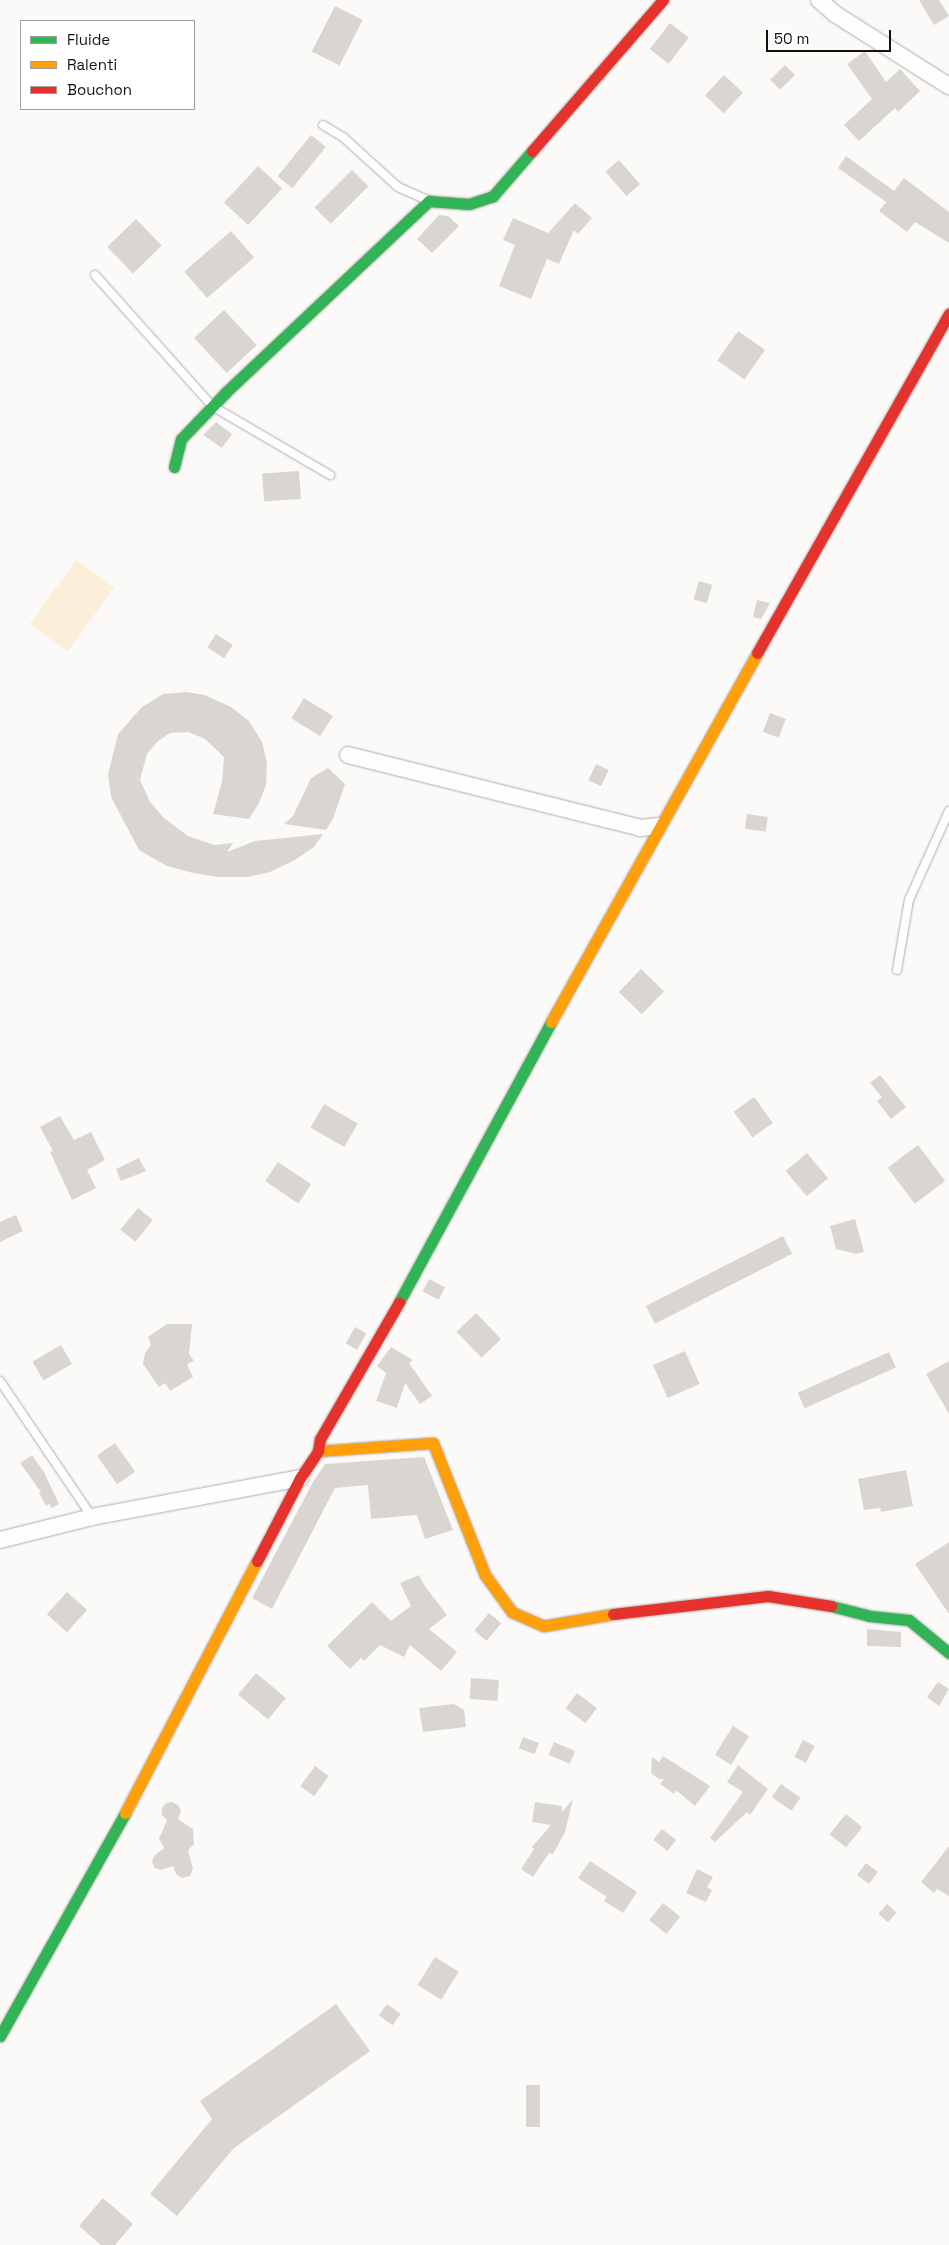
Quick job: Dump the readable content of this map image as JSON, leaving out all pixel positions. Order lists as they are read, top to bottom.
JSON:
{
  "legend": ["Fluide", "Ralenti", "Bouchon"],
  "scale_bar": "50 m"
}
